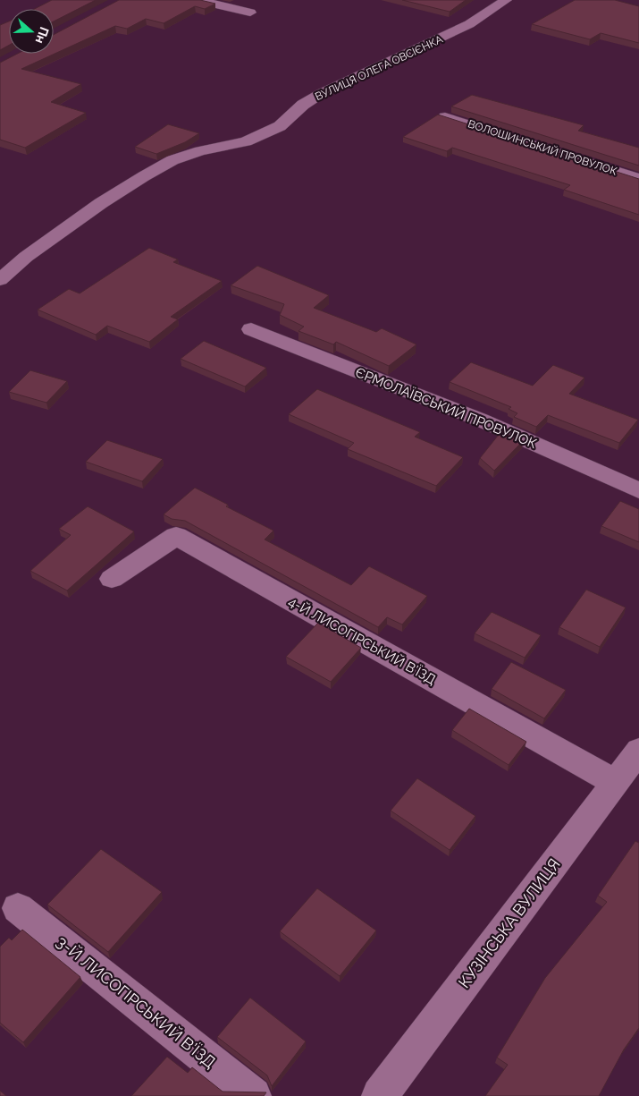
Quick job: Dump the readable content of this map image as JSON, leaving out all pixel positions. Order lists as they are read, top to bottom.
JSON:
{
  "streets": {
    "street": [
      "ВУЛИЦЯ ОЛЕГА ОВСІЄНКА",
      "ВОЛОШИНСЬКИЙ ПРОВУЛОК",
      "ЄРМОЛАЇВСЬКИЙ ПРОВУЛОК",
      "4-Й ЛИСОГІРСЬКИЙ В’ЇЗД",
      "КУЗІНСЬКА ВУЛИЦЯ",
      "3-Й ЛИСОГІРСЬКИЙ В’ЇЗД"
    ]
  },
  "crossings": [
    ["4-Й ЛИСОГІРСЬКИЙ В’ЇЗД", "КУЗІНСЬКА ВУЛИЦЯ"]
  ],
  "north": "right"
}
